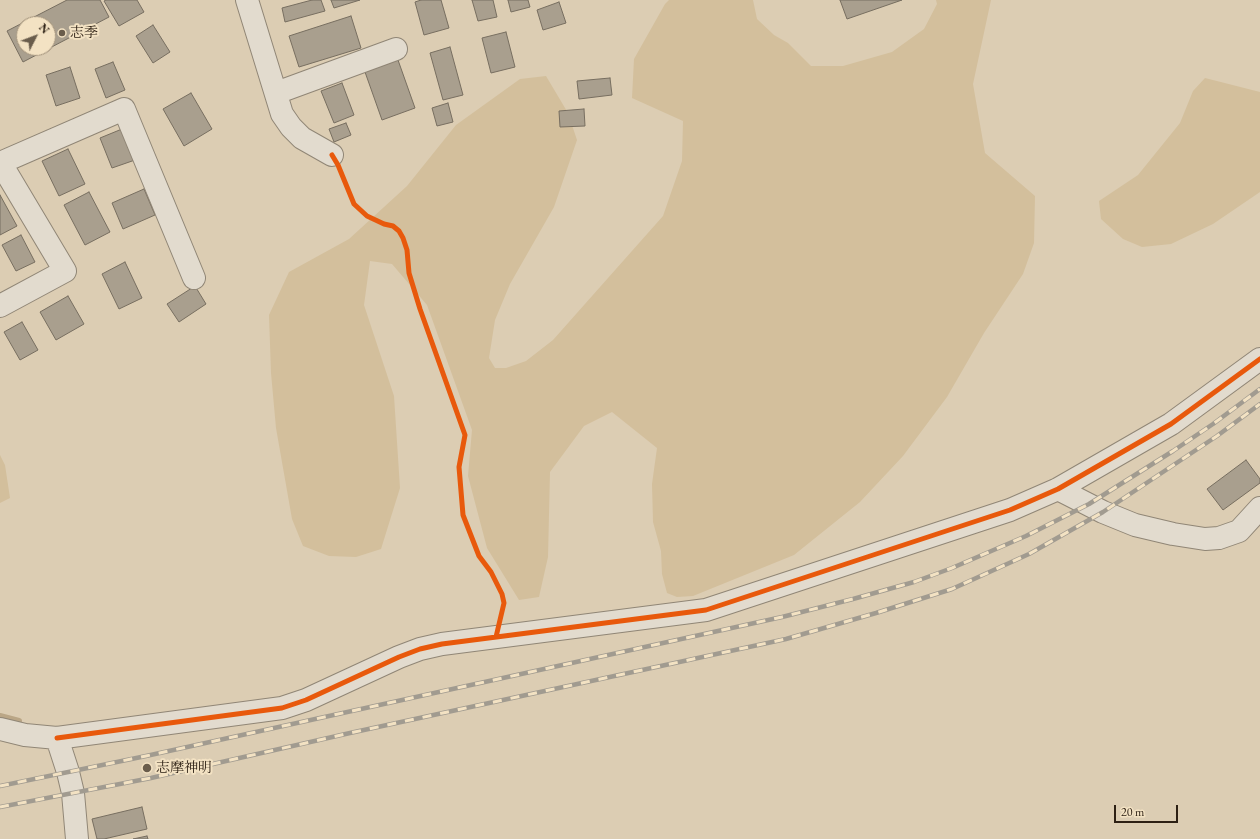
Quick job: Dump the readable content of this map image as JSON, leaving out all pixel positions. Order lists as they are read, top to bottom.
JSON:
{
  "places": ["志季", "志摩神明"],
  "scale_bar": "20 m",
  "north": "top right"
}
